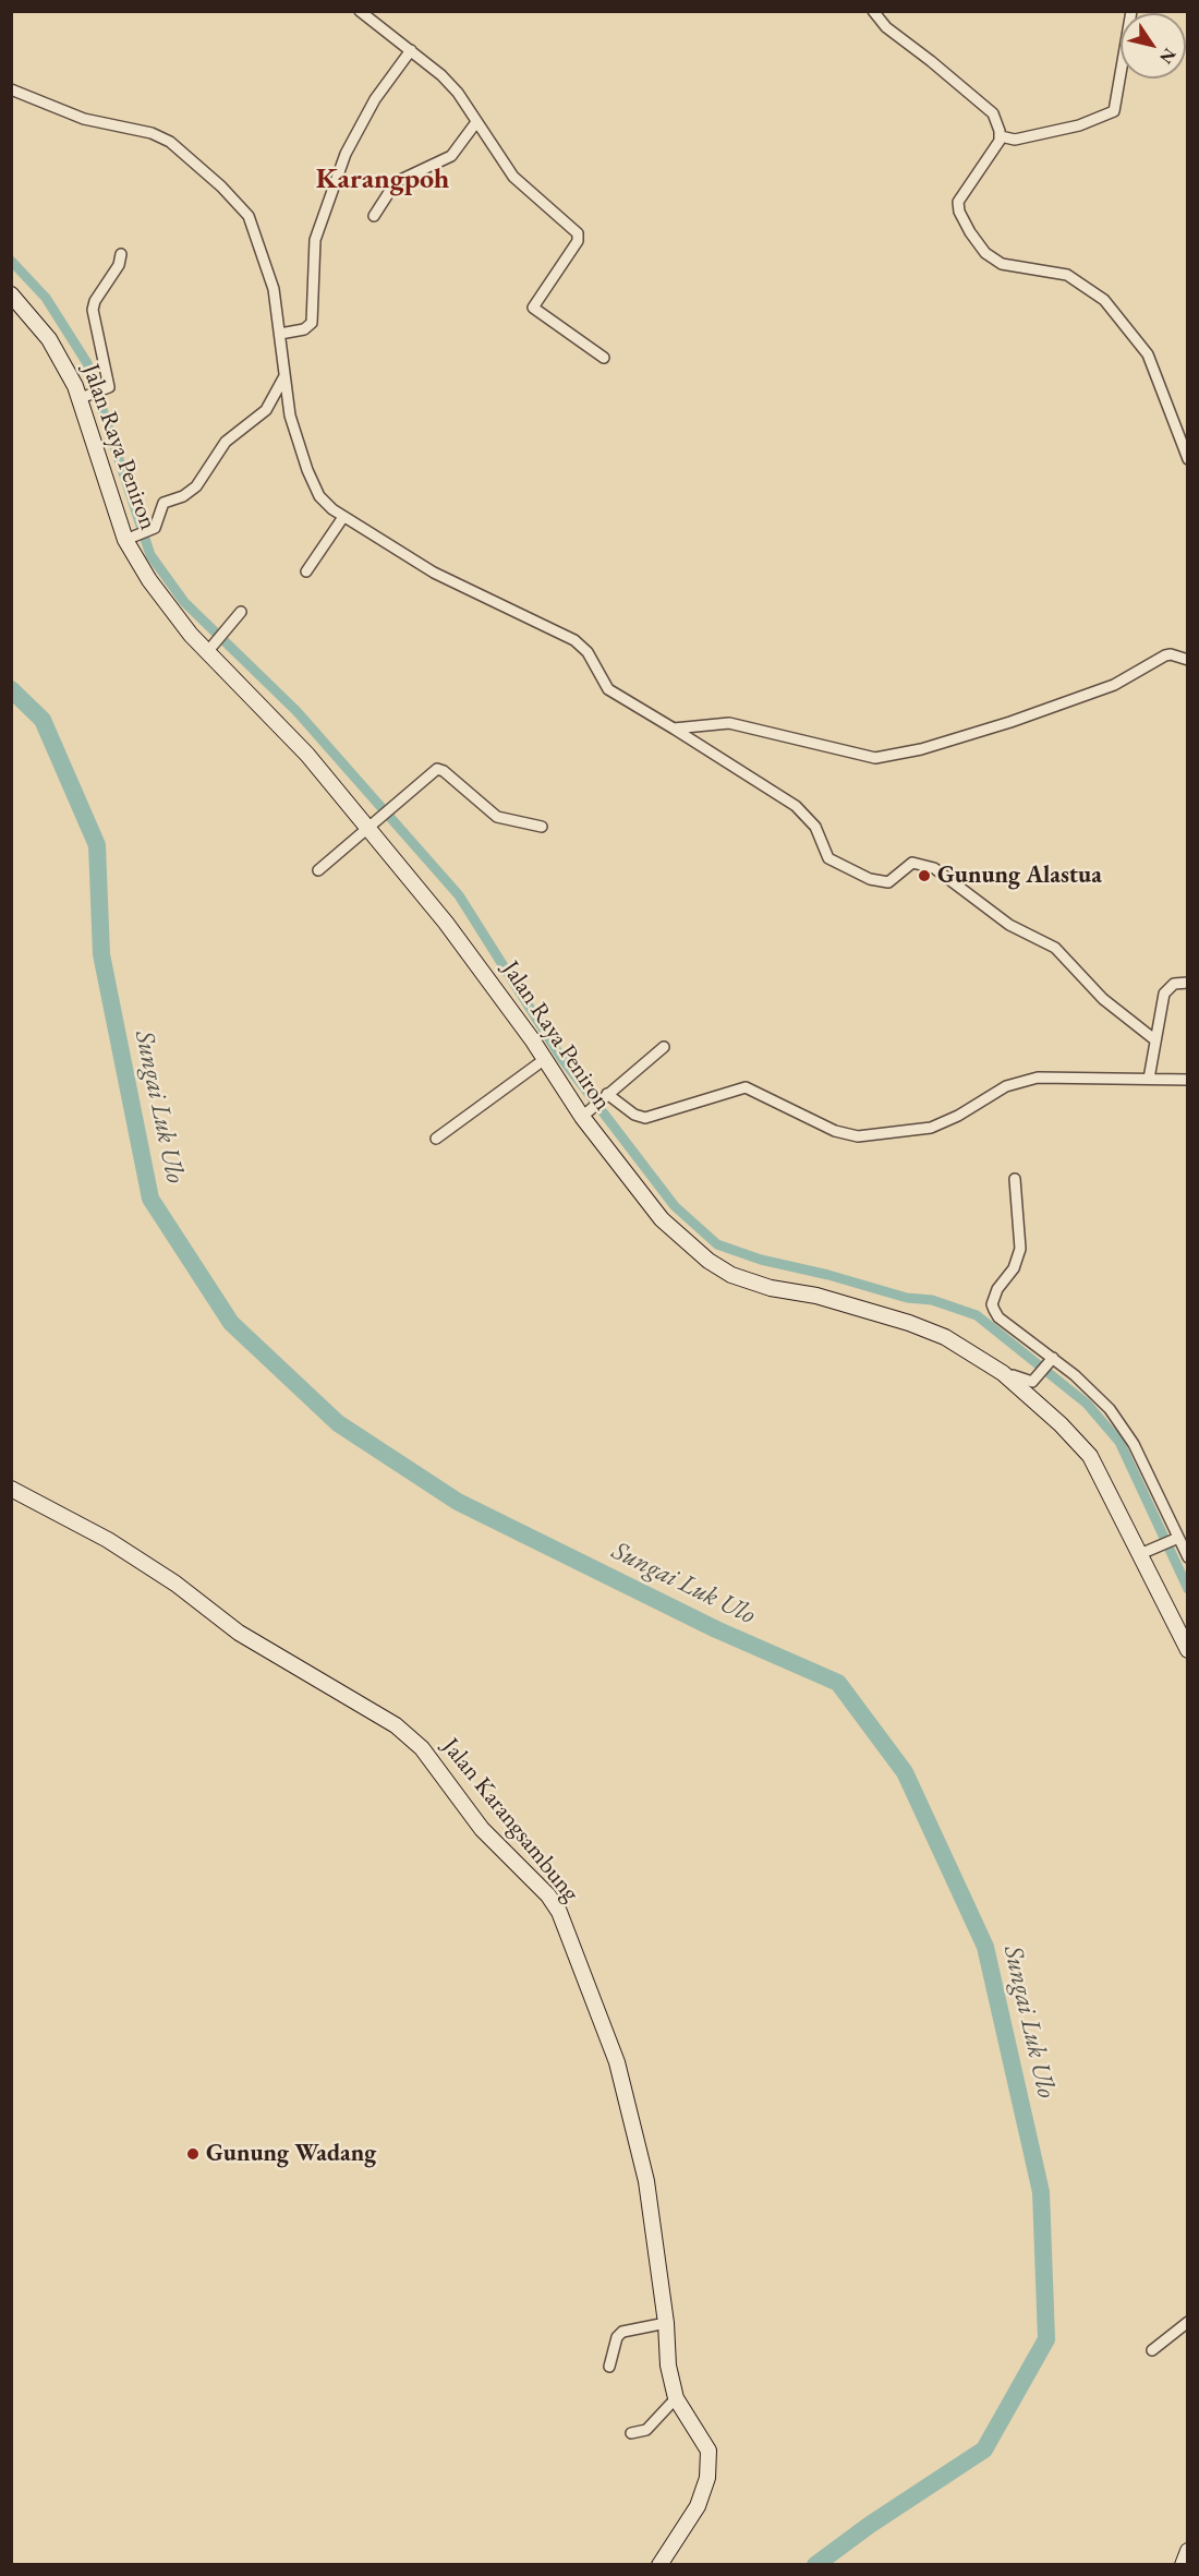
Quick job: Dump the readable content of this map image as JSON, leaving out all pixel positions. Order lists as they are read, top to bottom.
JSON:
{
  "streets": {
    "main road": ["Jalan Raya Peniron", "Jalan Karangsambung"]
  },
  "districts": ["Karangpoh"],
  "water": ["Sungai Luk Ulo"],
  "places": ["Gunung Alastua", "Gunung Wadang"],
  "north": "bottom right"
}
